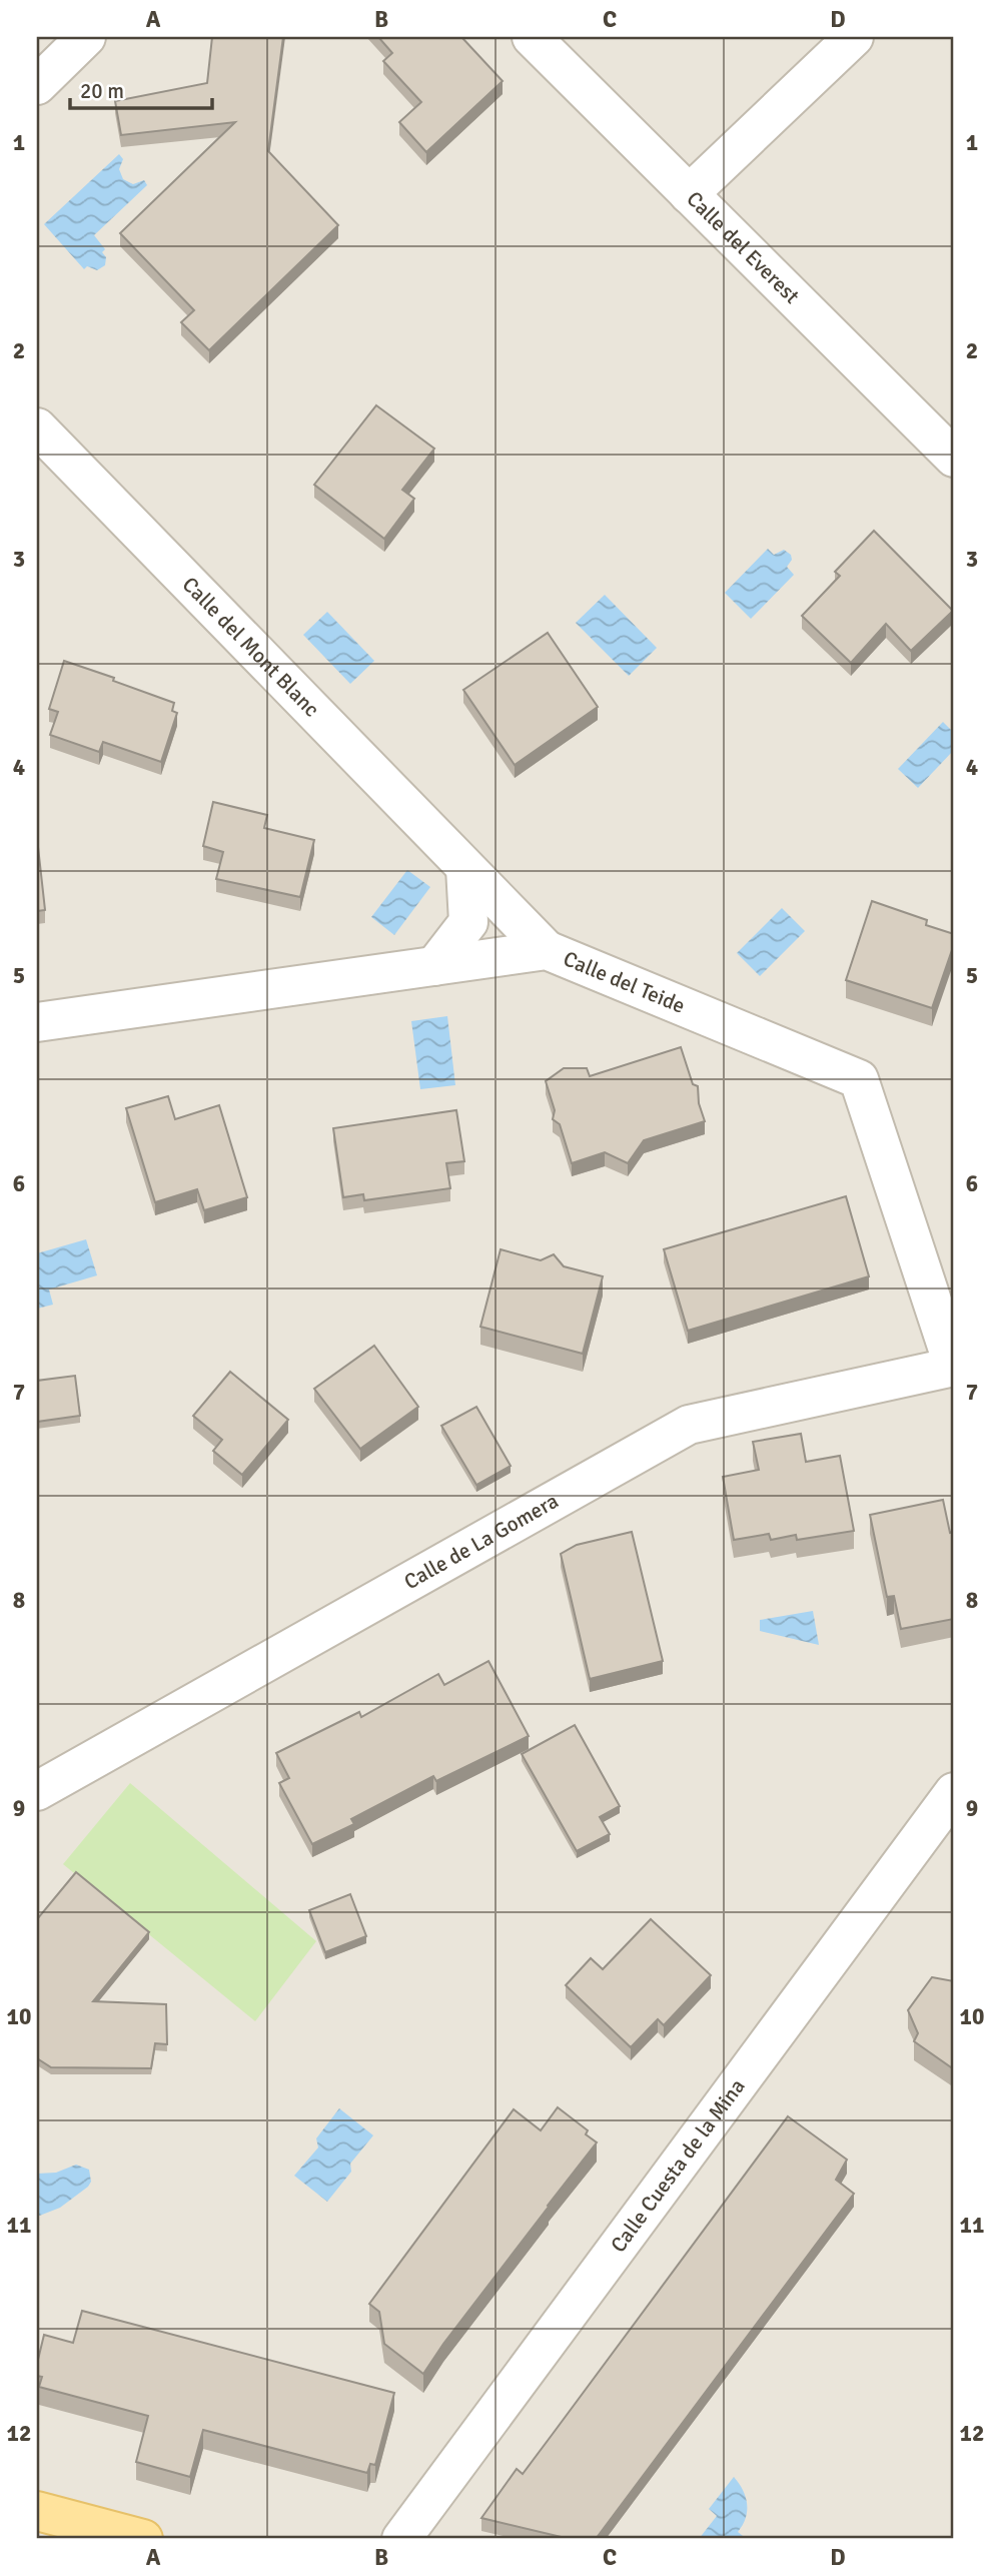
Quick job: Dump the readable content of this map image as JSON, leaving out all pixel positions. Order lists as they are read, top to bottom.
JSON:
{
  "streets": {
    "street": [
      "Calle del Everest",
      "Calle del Mont Blanc",
      "Calle del Teide",
      "Calle de La Gomera",
      "Calle Cuesta de la Mina"
    ]
  },
  "crossings": [
    ["Calle del Mont Blanc", "Calle del Teide"],
    ["Calle del Teide", "Calle de La Gomera"]
  ],
  "scale_bar": "20 m",
  "grid": {
    "columns": [
      "A",
      "B",
      "C",
      "D"
    ],
    "rows": [
      "1",
      "2",
      "3",
      "4",
      "5",
      "6",
      "7",
      "8",
      "9",
      "10",
      "11",
      "12"
    ]
  }
}
